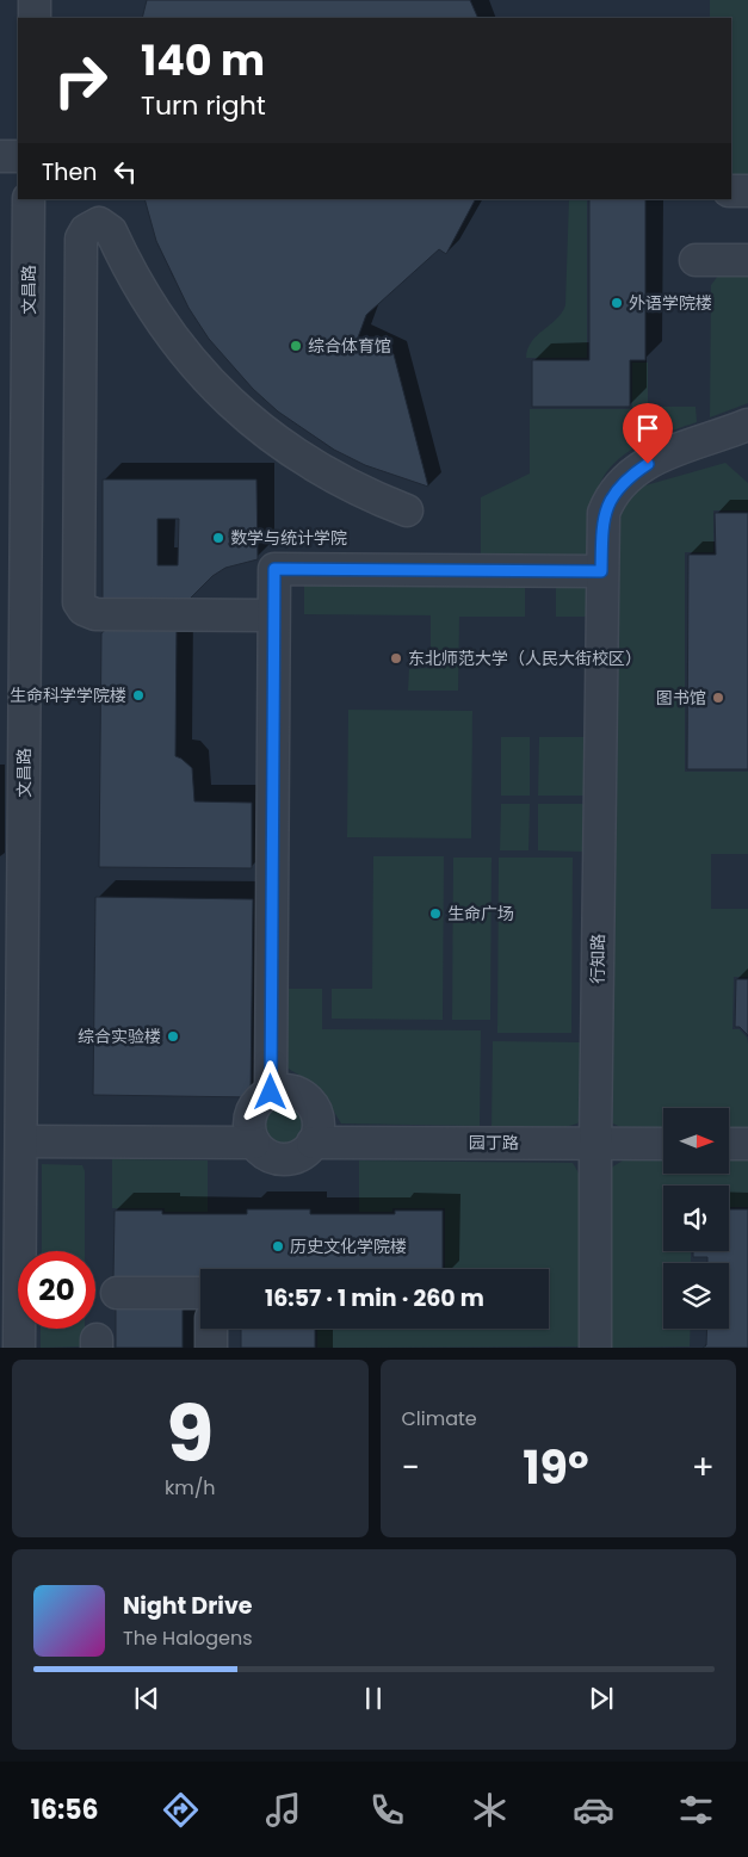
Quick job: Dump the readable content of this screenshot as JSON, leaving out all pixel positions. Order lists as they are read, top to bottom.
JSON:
{
  "streets": {
    "street": ["文昌路", "行知路", "园丁路"]
  },
  "crossings": [
    ["行知路", "园丁路"]
  ],
  "places": [
    "外语学院楼",
    "综合体育馆",
    "数学与统计学院",
    "东北师范大学（人民大街校区）",
    "生命科学学院楼",
    "图书馆",
    "生命广场",
    "综合实验楼",
    "历史文化学院楼"
  ],
  "north": "right",
  "page": {
    "turn": ["140 m", "Turn right"],
    "then": "Then",
    "limit": "20",
    "trip": "16:57 · 1 min · 260 m",
    "tile": [
      ["9", "km/h"],
      "Climate"
    ],
    "heat": ["−", "19°", "+"],
    "song": ["Night Drive", "The Halogens"],
    "tabs": "16:56"
  }
}
